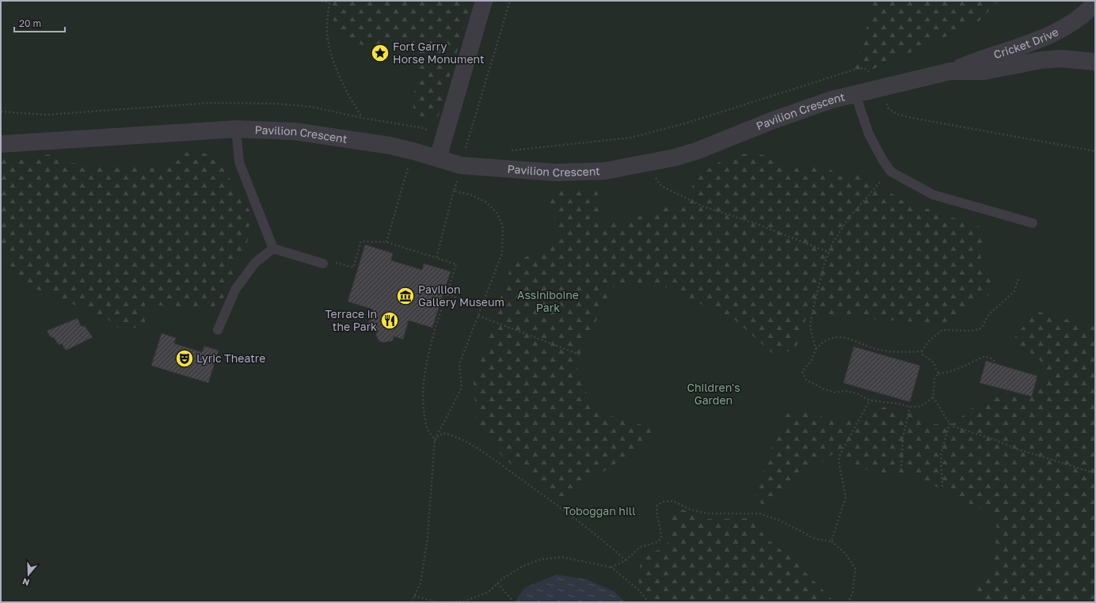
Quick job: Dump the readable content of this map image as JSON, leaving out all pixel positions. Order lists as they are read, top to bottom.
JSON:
{
  "streets": {
    "street": ["Cricket Drive", "Pavilion Crescent"]
  },
  "crossings": [
    ["Cricket Drive", "Pavilion Crescent"]
  ],
  "parks": ["Assiniboine Park", "Children's Garden", "Toboggan hill"],
  "places": {
    "place": ["Fort Garry Horse Monument"],
    "museum": ["Pavilion Gallery Museum"],
    "restaurant": ["Terrace in the Park"],
    "theatre": ["Lyric Theatre"]
  },
  "scale_bar": "20 m",
  "north": "bottom"
}
